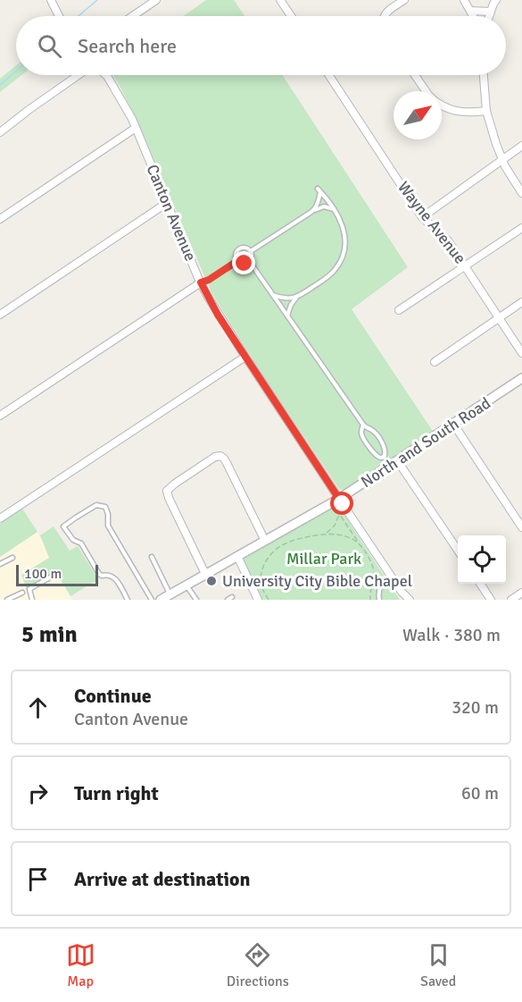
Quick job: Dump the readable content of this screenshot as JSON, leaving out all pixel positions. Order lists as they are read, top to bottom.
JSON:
{
  "streets": {
    "street": ["Canton Avenue", "Wayne Avenue", "North and South Road"]
  },
  "crossings": [
    ["Canton Avenue", "North and South Road"]
  ],
  "parks": ["Millar Park"],
  "places": ["University City Bible Chapel"],
  "scale_bar": "100 m",
  "north": "top right",
  "page": {
    "search": "Search here",
    "scale": "100 m",
    "heading": ["5 min", "Walk · 380 m"],
    "list": [
      ["Continue", "Canton Avenue", "320 m"],
      ["Turn right", "60 m"],
      "Arrive at destination"
    ],
    "nav": ["Map", "Directions", "Saved"]
  }
}
